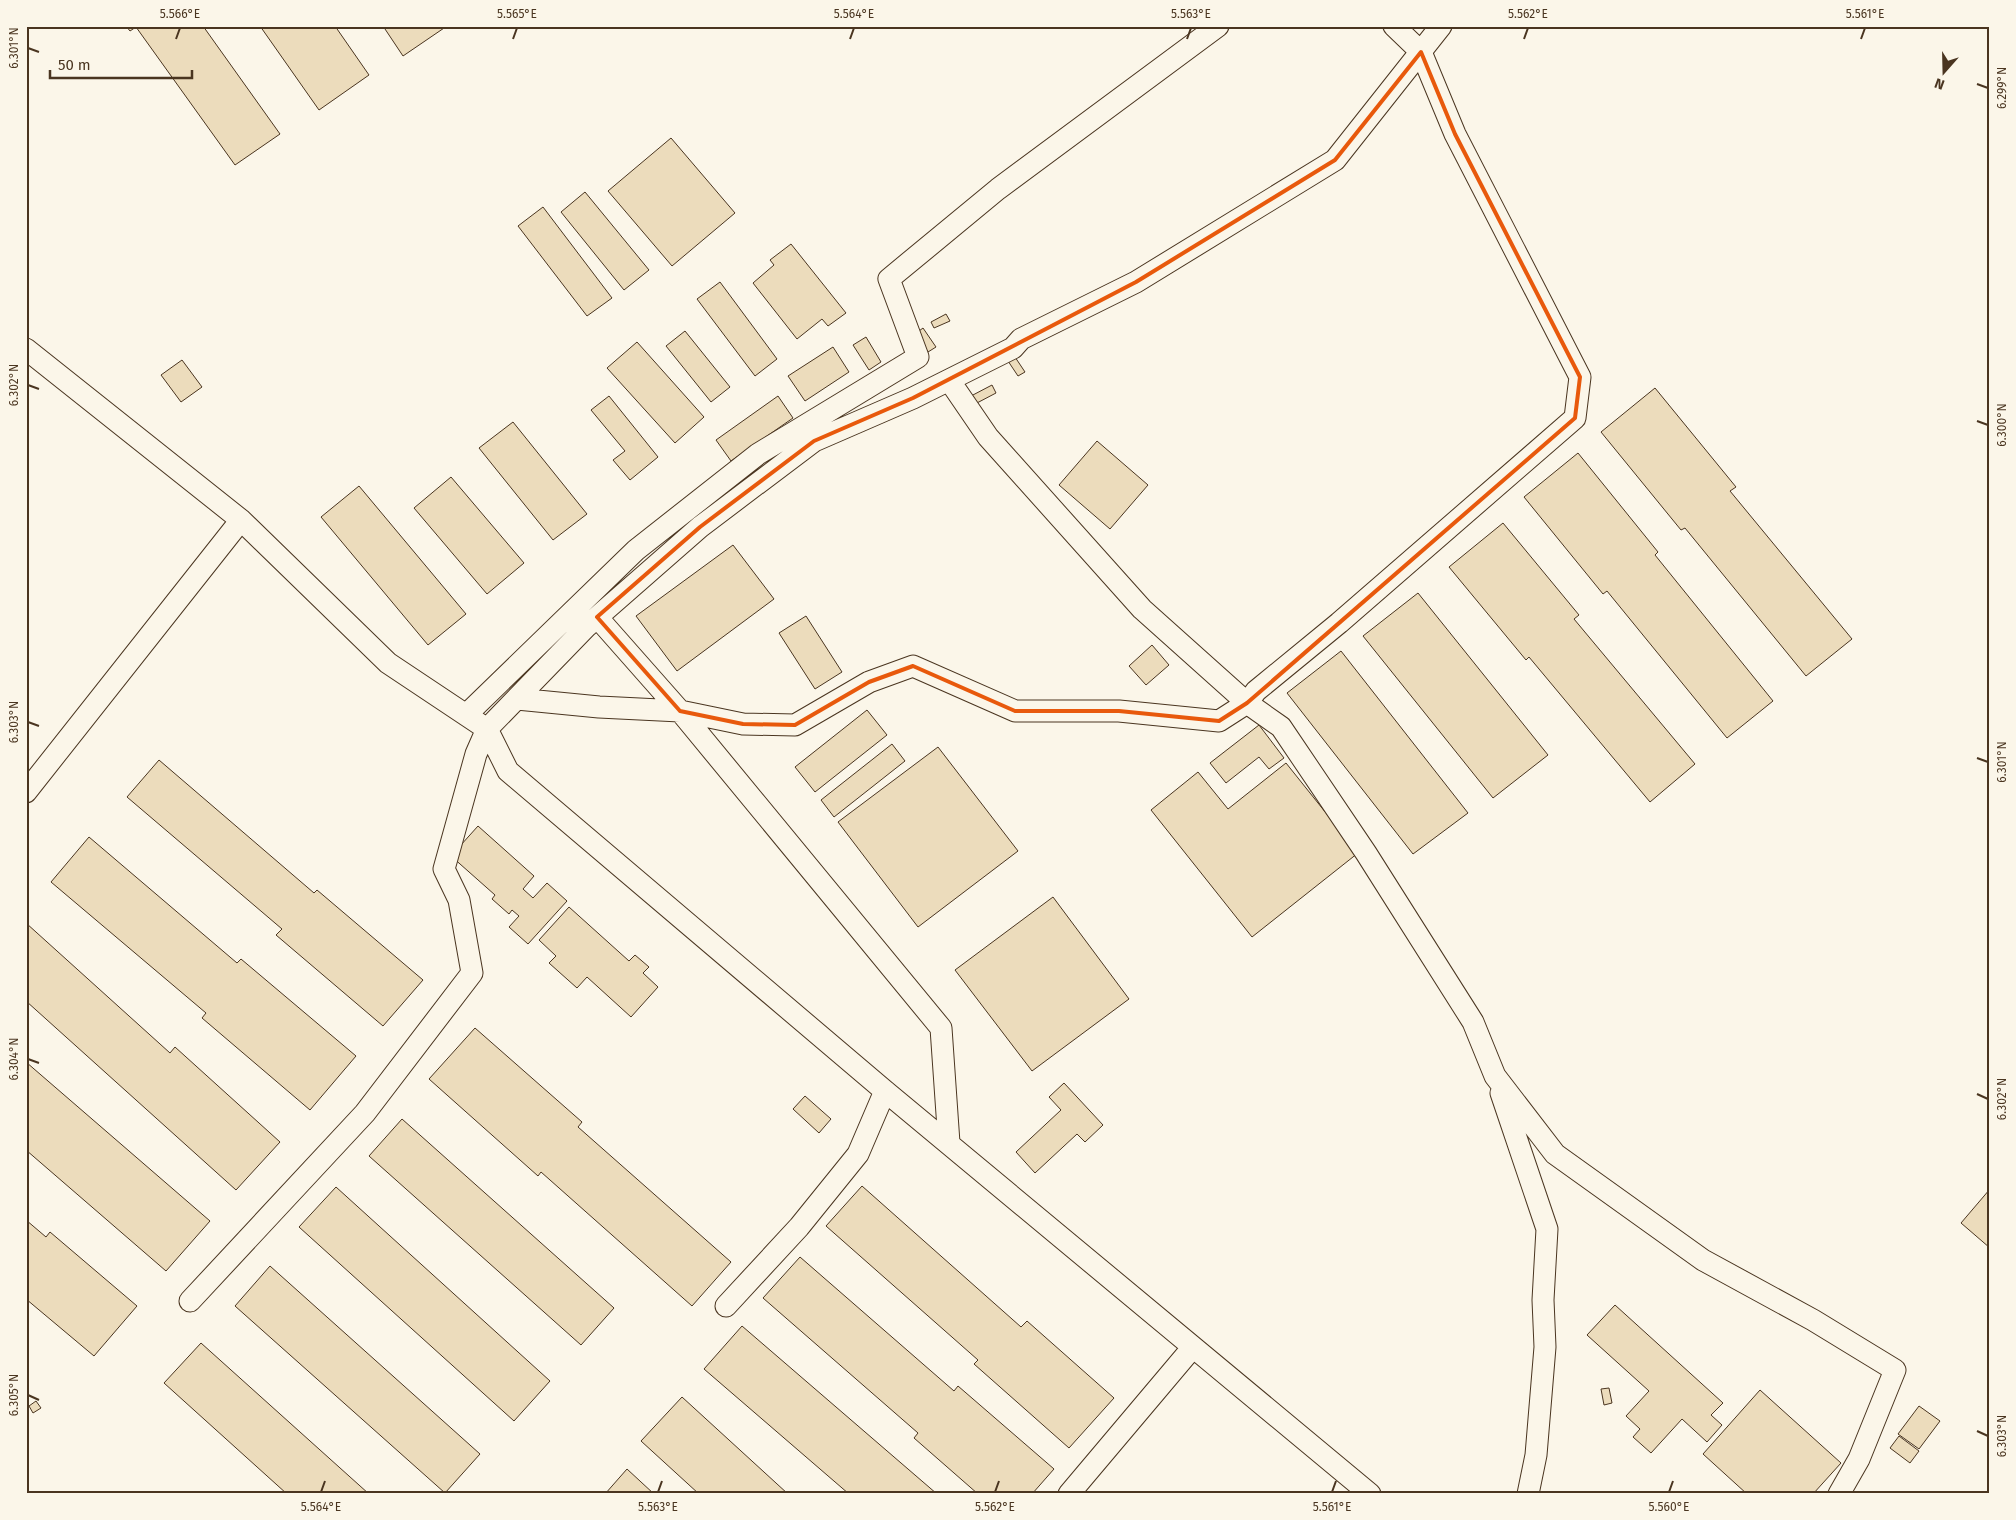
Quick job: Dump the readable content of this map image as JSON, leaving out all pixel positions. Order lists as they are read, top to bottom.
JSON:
{
  "scale_bar": "50 m",
  "north": "bottom",
  "coordinates": [
    "5.566°E",
    "5.565°E",
    "5.564°E",
    "5.563°E",
    "5.562°E",
    "5.561°E",
    "6.301°N",
    "6.299°N",
    "6.302°N",
    "6.300°N",
    "6.303°N",
    "6.304°N",
    "6.305°N",
    "5.560°E"
  ]
}
